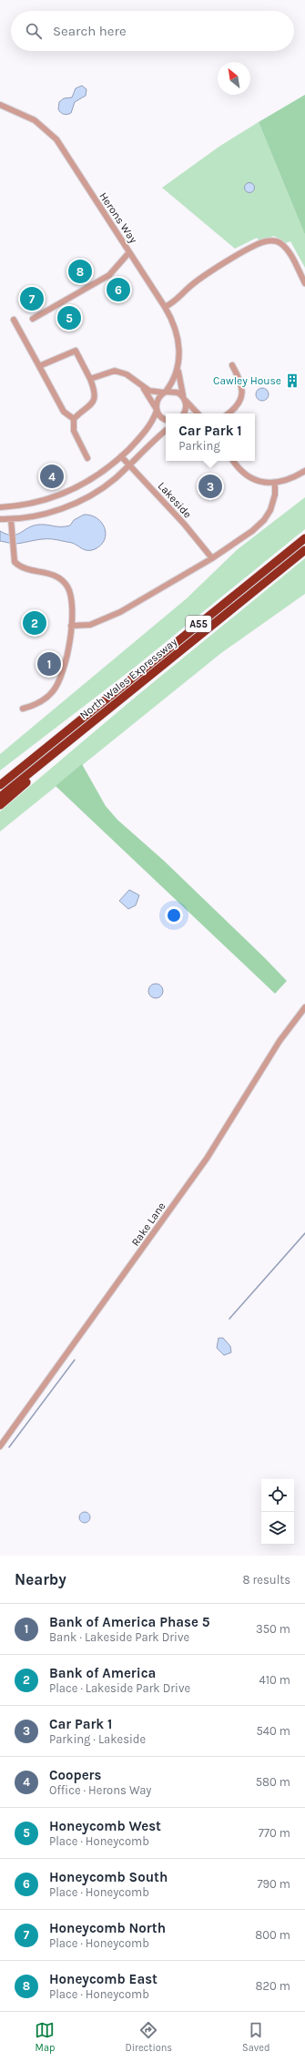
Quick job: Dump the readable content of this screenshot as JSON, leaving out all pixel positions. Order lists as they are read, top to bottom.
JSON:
{
  "streets": {
    "highway": ["A55", "North Wales Expressway"],
    "street": ["Herons Way", "Lakeside", "Rake Lane"]
  },
  "places": {
    "building": ["Cawley House"]
  },
  "north": "top left",
  "page": {
    "search": "Search here",
    "pins": [
      "8",
      "6",
      "7",
      "5",
      "4",
      "3",
      "2",
      "1"
    ],
    "popup": ["Car Park 1", "Parking"],
    "heading": ["Nearby", "8 results"],
    "list": [
      {
        "mark": "1",
        "name": "Bank of America Phase 5",
        "note": "Bank · Lakeside Park Drive",
        "value": "350 m"
      },
      {
        "mark": "2",
        "name": "Bank of America",
        "note": "Place · Lakeside Park Drive",
        "value": "410 m"
      },
      {
        "mark": "3",
        "name": "Car Park 1",
        "note": "Parking · Lakeside",
        "value": "540 m"
      },
      {
        "mark": "4",
        "name": "Coopers",
        "note": "Office · Herons Way",
        "value": "580 m"
      },
      {
        "mark": "5",
        "name": "Honeycomb West",
        "note": "Place · Honeycomb",
        "value": "770 m"
      },
      {
        "mark": "6",
        "name": "Honeycomb South",
        "note": "Place · Honeycomb",
        "value": "790 m"
      },
      {
        "mark": "7",
        "name": "Honeycomb North",
        "note": "Place · Honeycomb",
        "value": "800 m"
      },
      {
        "mark": "8",
        "name": "Honeycomb East",
        "note": "Place · Honeycomb",
        "value": "820 m"
      }
    ],
    "nav": ["Map", "Directions", "Saved"]
  }
}
